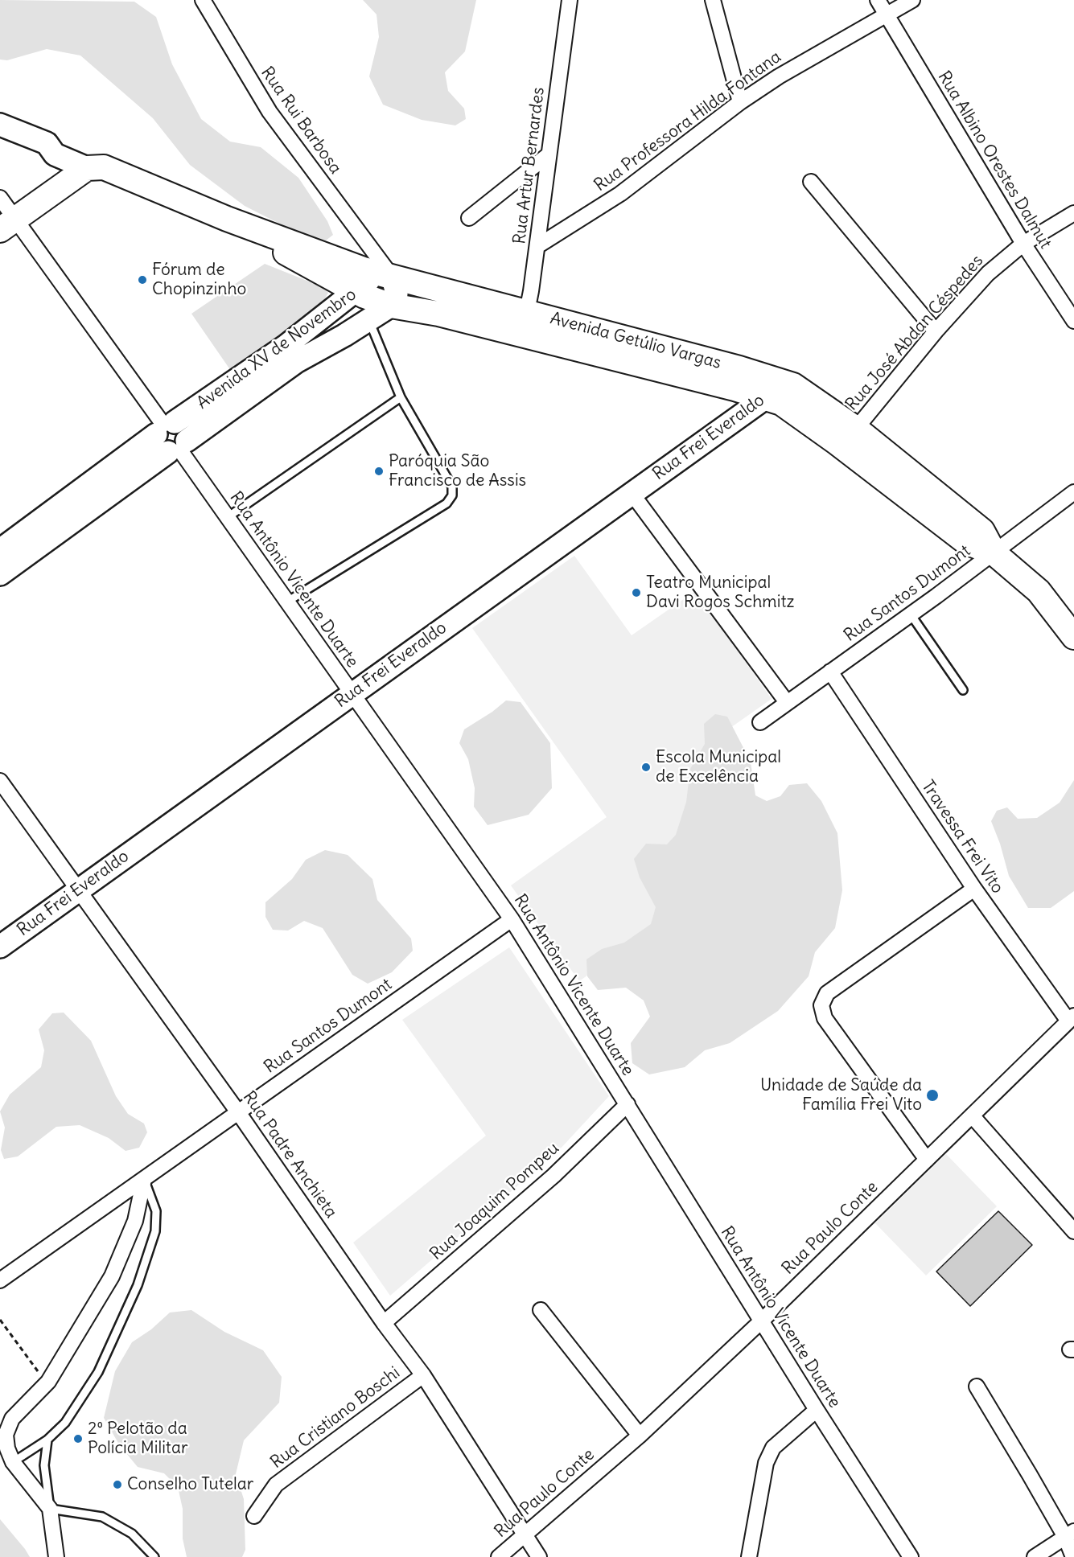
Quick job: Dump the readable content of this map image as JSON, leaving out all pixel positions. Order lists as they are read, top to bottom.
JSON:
{
  "streets": {
    "main road": ["Avenida Getúlio Vargas"],
    "street": [
      "Rua Rui Barbosa",
      "Rua Professora Hilda Fontana",
      "Rua Albino Orestes Dalmut",
      "Rua Artur Bernardes",
      "Rua José Abdan Céspedes",
      "Avenida XV de Novembro",
      "Rua Frei Everaldo",
      "Rua Antônio Vicente Duarte",
      "Rua Santos Dumont",
      "Travessa Frei Vito",
      "Rua Padre Anchieta",
      "Rua Joaquim Pompeu",
      "Rua Paulo Conte",
      "Rua Cristiano Boschi"
    ]
  },
  "crossings": [
    ["Rua Rui Barbosa", "Avenida Getúlio Vargas"],
    ["Rua Rui Barbosa", "Avenida XV de Novembro"],
    ["Rua Professora Hilda Fontana", "Rua Albino Orestes Dalmut"],
    ["Rua Professora Hilda Fontana", "Rua Artur Bernardes"],
    ["Rua Albino Orestes Dalmut", "Rua José Abdan Céspedes"],
    ["Rua Artur Bernardes", "Avenida Getúlio Vargas"],
    ["Rua José Abdan Céspedes", "Avenida Getúlio Vargas"],
    ["Avenida Getúlio Vargas", "Avenida XV de Novembro"],
    ["Avenida Getúlio Vargas", "Rua Frei Everaldo"],
    ["Avenida Getúlio Vargas", "Rua Santos Dumont"],
    ["Avenida XV de Novembro", "Rua Antônio Vicente Duarte"],
    ["Rua Frei Everaldo", "Rua Antônio Vicente Duarte"],
    ["Rua Frei Everaldo", "Rua Padre Anchieta"],
    ["Rua Antônio Vicente Duarte", "Rua Santos Dumont"],
    ["Rua Antônio Vicente Duarte", "Rua Joaquim Pompeu"],
    ["Rua Antônio Vicente Duarte", "Rua Paulo Conte"],
    ["Rua Santos Dumont", "Travessa Frei Vito"],
    ["Rua Santos Dumont", "Rua Padre Anchieta"],
    ["Travessa Frei Vito", "Rua Paulo Conte"],
    ["Rua Padre Anchieta", "Rua Joaquim Pompeu"],
    ["Rua Padre Anchieta", "Rua Paulo Conte"],
    ["Rua Padre Anchieta", "Rua Cristiano Boschi"]
  ],
  "places": [
    "Fórum de Chopinzinho",
    "Paróquia São Francisco de Assis",
    "Teatro Municipal Davi Rogos Schmitz",
    "Escola Municipal de Excelência",
    "Unidade de Saúde da Família Frei Vito",
    "2º Pelotão da Polícia Militar",
    "Conselho Tutelar"
  ]
}
